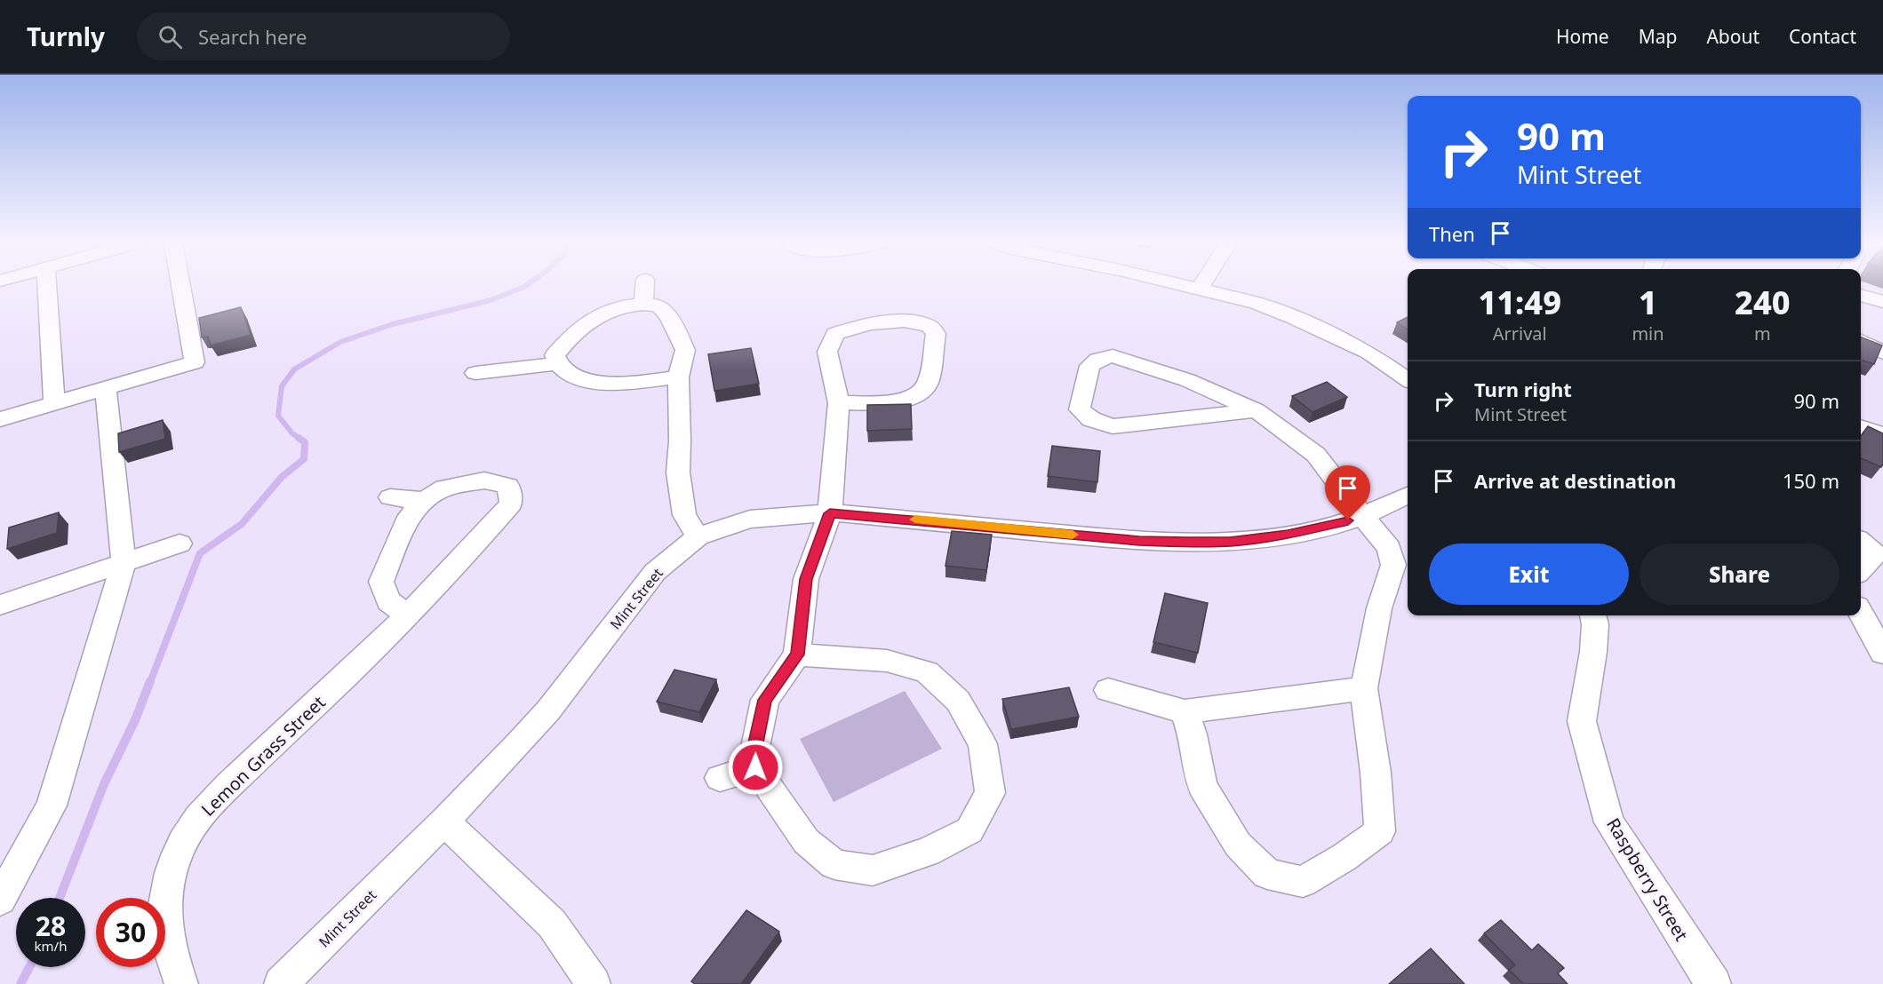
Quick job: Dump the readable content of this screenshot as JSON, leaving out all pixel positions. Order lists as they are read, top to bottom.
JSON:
{
  "streets": {
    "street": ["Mint Street", "Lemon Grass Street", "Raspberry Street"]
  },
  "page": {
    "header": "Turnly",
    "search": "Search here",
    "nav": [
      "Home",
      "Map",
      "About",
      "Contact"
    ],
    "turn": ["90 m", "Mint Street"],
    "then": "Then",
    "eta": [
      "11:49",
      "Arrival",
      "1",
      "min",
      "240",
      "m"
    ],
    "list": [
      {
        "name": "Turn right",
        "note": "Mint Street",
        "value": "90 m"
      },
      {
        "name": "Arrive at destination",
        "value": "150 m"
      }
    ],
    "buttons": ["Exit", "Share"],
    "speed": "28 km/h",
    "limit": "30"
  }
}
